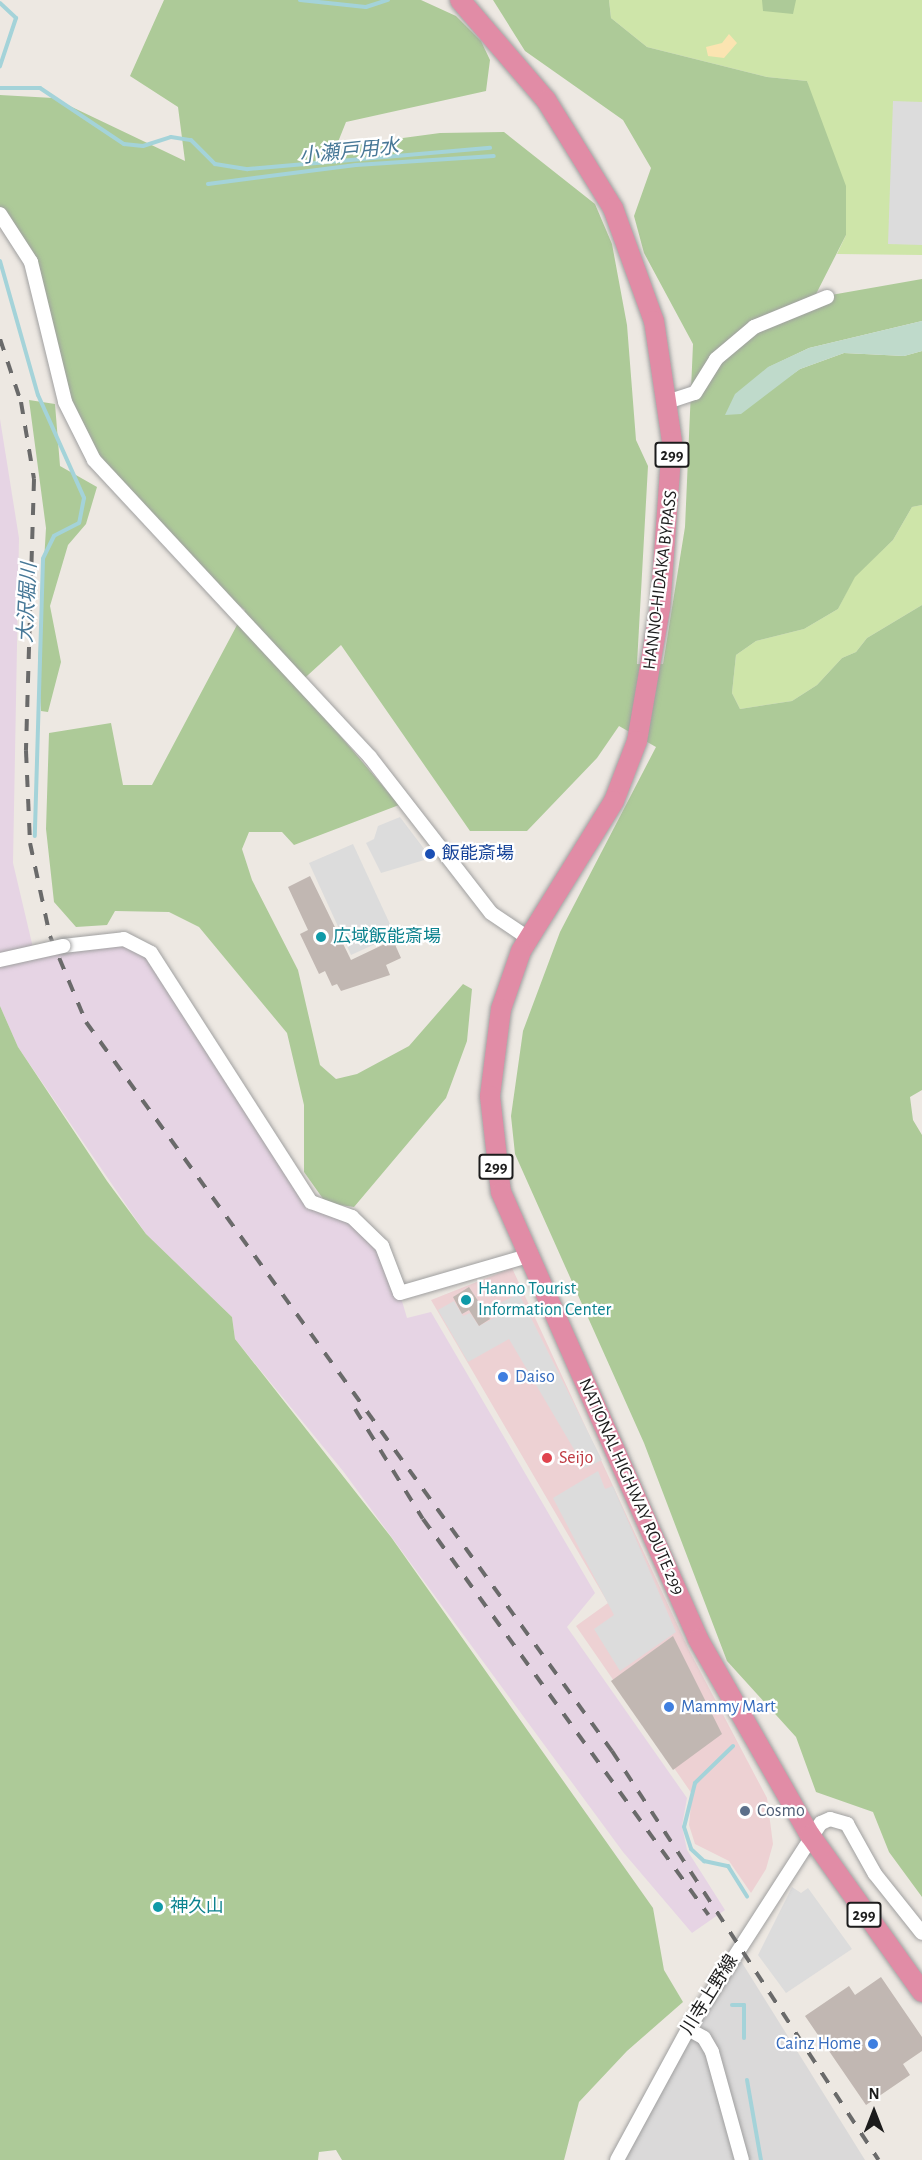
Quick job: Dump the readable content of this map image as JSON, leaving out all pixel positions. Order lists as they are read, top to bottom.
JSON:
{
  "streets": {
    "highway": ["299", "HANNO-HIDAKA BYPASS", "NATIONAL HIGHWAY ROUTE 299"],
    "street": ["川寺上野線"]
  },
  "crossings": [
    ["HANNO-HIDAKA BYPASS", "NATIONAL HIGHWAY ROUTE 299"],
    ["NATIONAL HIGHWAY ROUTE 299", "川寺上野線"]
  ],
  "water": ["小瀬戸用水", "大沢堀川"],
  "places": [
    "飯能斎場",
    "広域飯能斎場",
    "Hanno Tourist Information Center",
    "Daiso",
    "Seijo",
    "Mammy Mart",
    "Cosmo",
    "神久山",
    "Cainz Home"
  ],
  "north": "top"
}
